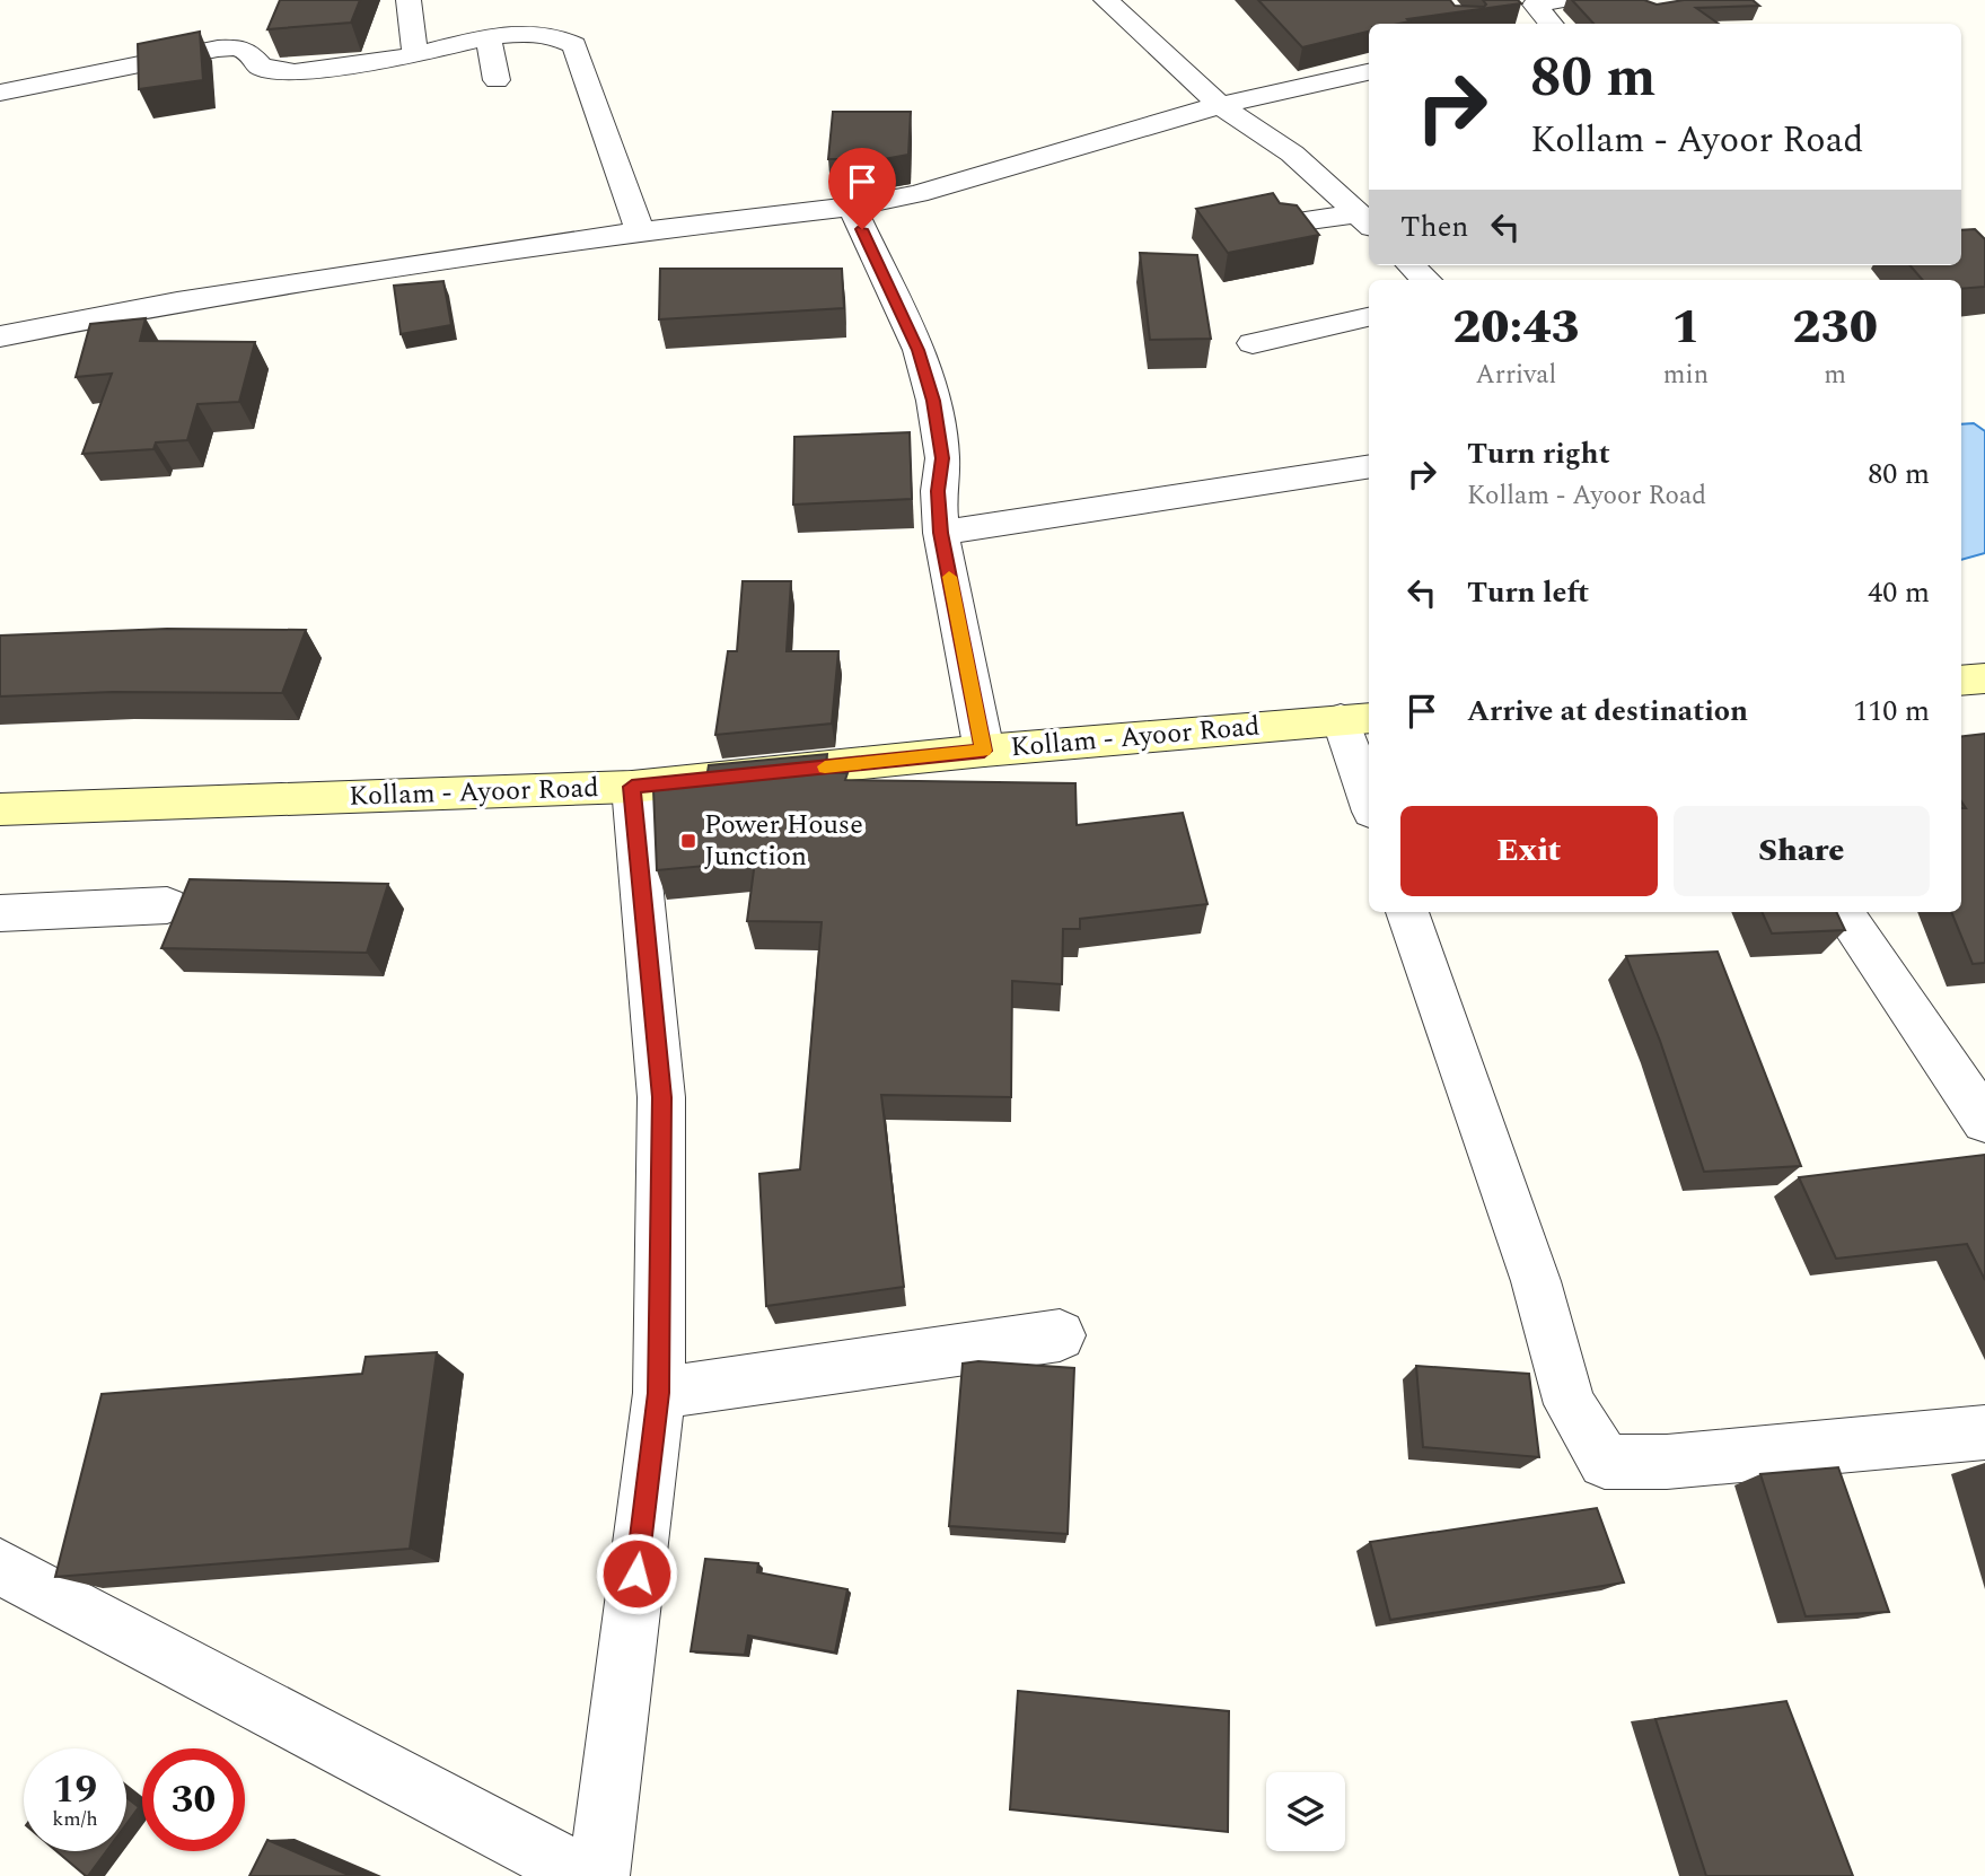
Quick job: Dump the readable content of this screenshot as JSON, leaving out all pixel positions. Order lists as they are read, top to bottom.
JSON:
{
  "streets": {
    "main road": ["Kollam - Ayoor Road"]
  },
  "places": {
    "transit": ["Power House Junction"]
  },
  "page": {
    "turn": ["80 m", "Kollam - Ayoor Road"],
    "then": "Then",
    "eta": [
      "20:43",
      "Arrival",
      "1",
      "min",
      "230",
      "m"
    ],
    "list": [
      {
        "name": "Turn right",
        "note": "Kollam - Ayoor Road",
        "value": "80 m"
      },
      {
        "name": "Turn left",
        "value": "40 m"
      },
      {
        "name": "Arrive at destination",
        "value": "110 m"
      }
    ],
    "buttons": ["Exit", "Share"],
    "speed": "19 km/h",
    "limit": "30"
  }
}
